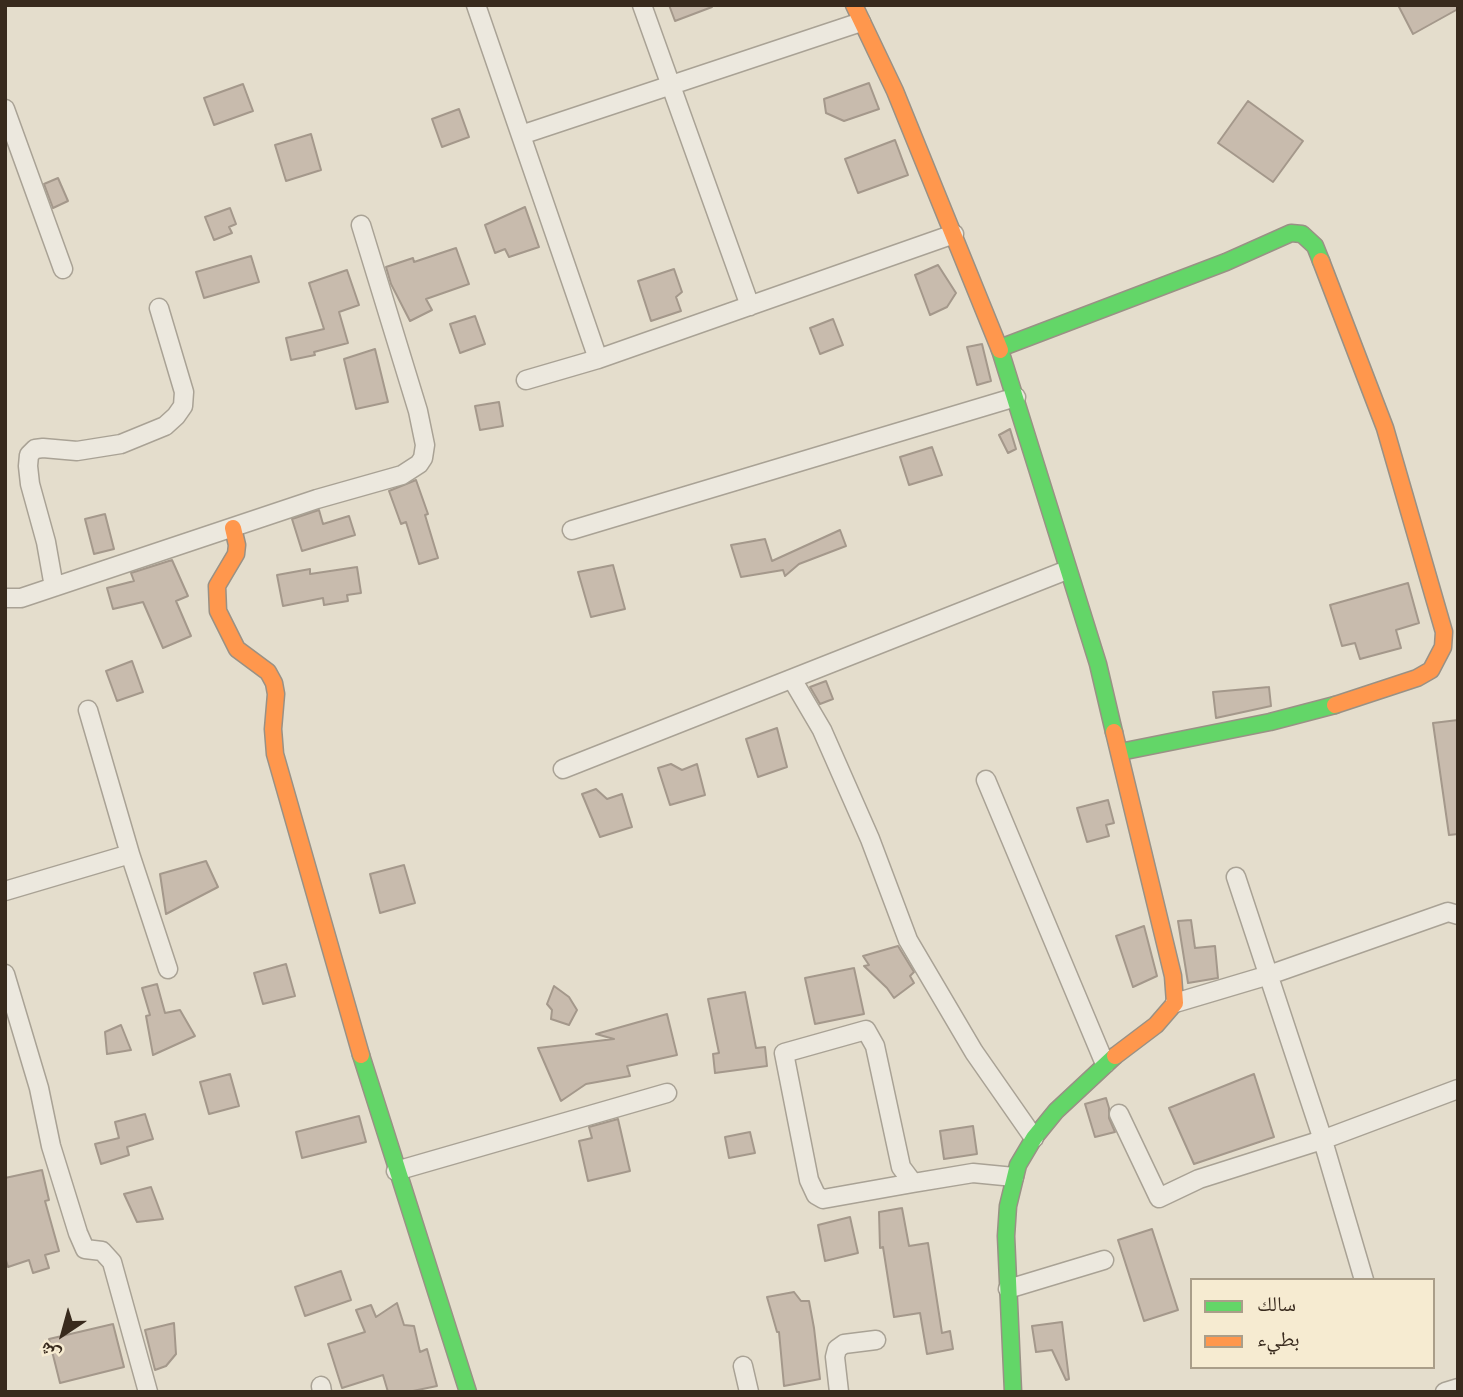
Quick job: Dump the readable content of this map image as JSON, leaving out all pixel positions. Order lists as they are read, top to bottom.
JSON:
{
  "legend": ["سالك", "بطيء"],
  "north": "bottom left"
}
